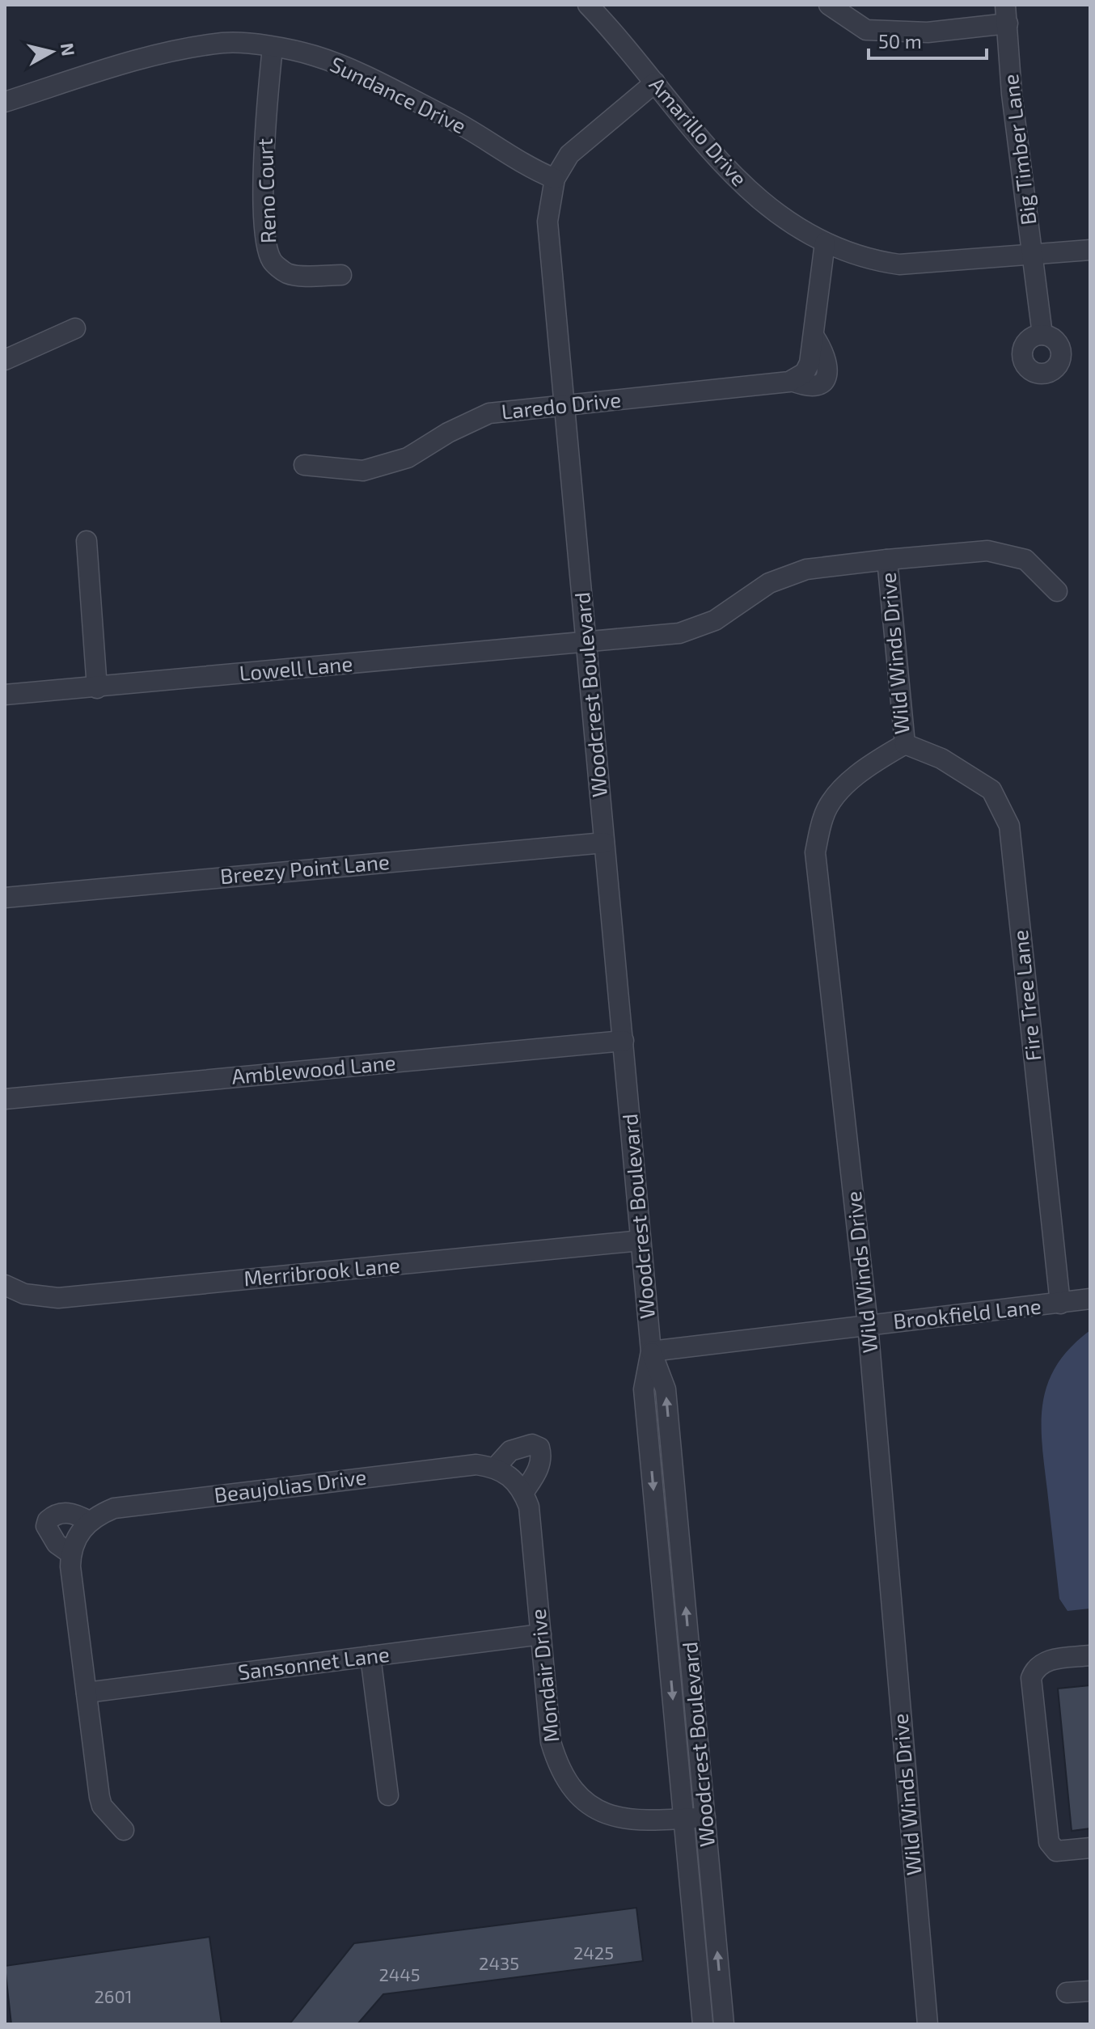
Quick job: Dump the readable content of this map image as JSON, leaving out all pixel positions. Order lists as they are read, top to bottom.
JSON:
{
  "streets": {
    "street": [
      "Sundance Drive",
      "Amarillo Drive",
      "Big Timber Lane",
      "Reno Court",
      "Laredo Drive",
      "Wild Winds Drive",
      "Lowell Lane",
      "Woodcrest Boulevard",
      "Breezy Point Lane",
      "Fire Tree Lane",
      "Amblewood Lane",
      "Merribrook Lane",
      "Brookfield Lane",
      "Beaujolias Drive",
      "Sansonnet Lane",
      "Mondair Drive"
    ]
  },
  "crossings": [
    ["Sundance Drive", "Reno Court"],
    ["Sundance Drive", "Woodcrest Boulevard"],
    ["Amarillo Drive", "Big Timber Lane"],
    ["Amarillo Drive", "Laredo Drive"],
    ["Amarillo Drive", "Woodcrest Boulevard"],
    ["Laredo Drive", "Woodcrest Boulevard"],
    ["Wild Winds Drive", "Lowell Lane"],
    ["Wild Winds Drive", "Fire Tree Lane"],
    ["Wild Winds Drive", "Brookfield Lane"],
    ["Lowell Lane", "Woodcrest Boulevard"],
    ["Woodcrest Boulevard", "Breezy Point Lane"],
    ["Woodcrest Boulevard", "Amblewood Lane"],
    ["Woodcrest Boulevard", "Merribrook Lane"],
    ["Woodcrest Boulevard", "Brookfield Lane"],
    ["Woodcrest Boulevard", "Mondair Drive"],
    ["Fire Tree Lane", "Brookfield Lane"],
    ["Sansonnet Lane", "Mondair Drive"]
  ],
  "house_numbers": [
    "2425",
    "2435",
    "2445",
    "2601"
  ],
  "scale_bar": "50 m",
  "north": "right"
}
